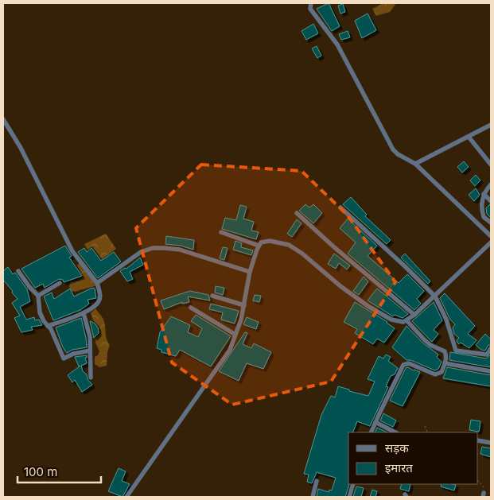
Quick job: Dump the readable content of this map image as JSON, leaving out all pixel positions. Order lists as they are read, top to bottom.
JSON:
{
  "legend": ["सड़क", "इमारत"],
  "scale_bar": "100 m"
}
